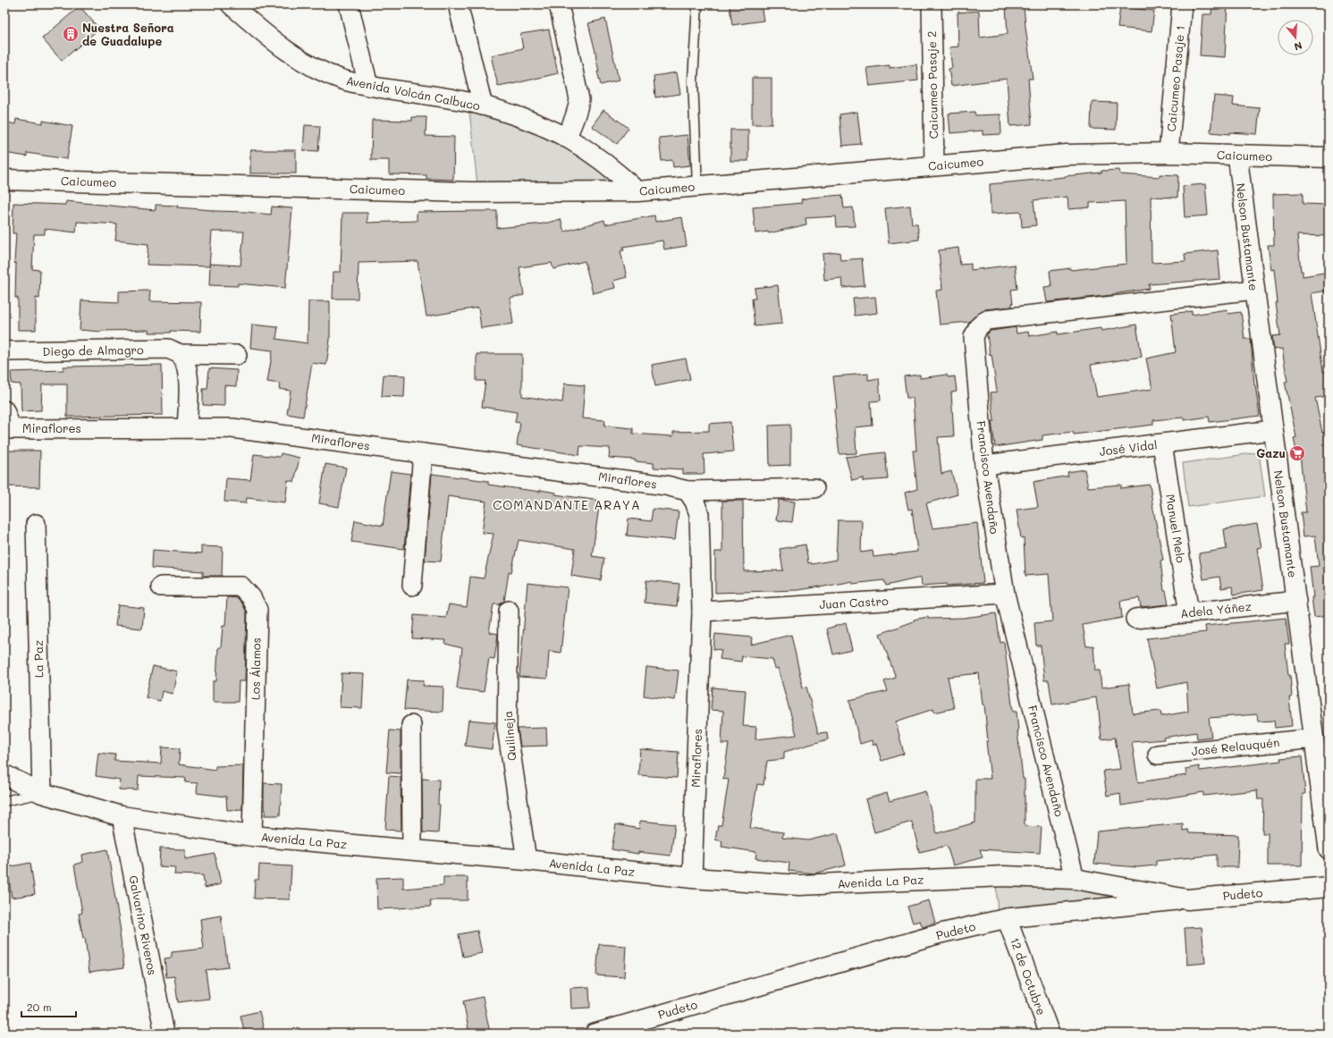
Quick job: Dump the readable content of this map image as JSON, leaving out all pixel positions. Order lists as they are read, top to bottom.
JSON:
{
  "streets": {
    "street": [
      "Caicumeo Pasaje 1",
      "Caicumeo Pasaje 2",
      "Avenida Volcán Calbuco",
      "Caicumeo",
      "Nelson Bustamante",
      "Diego de Almagro",
      "Miraflores",
      "José Vidal",
      "Francisco Avendaño",
      "Manuel Melo",
      "Juan Castro",
      "Adela Yáñez",
      "La Paz",
      "Los Álamos",
      "Quilineja",
      "José Relauquén",
      "Avenida La Paz",
      "Pudeto",
      "Galvarino Riveros",
      "12 de Octubre"
    ]
  },
  "crossings": [
    ["Caicumeo Pasaje 1", "Caicumeo"],
    ["Caicumeo Pasaje 2", "Caicumeo"],
    ["Avenida Volcán Calbuco", "Caicumeo"],
    ["Caicumeo", "Nelson Bustamante"],
    ["Nelson Bustamante", "José Vidal"],
    ["Nelson Bustamante", "Francisco Avendaño"],
    ["Nelson Bustamante", "Adela Yáñez"],
    ["Nelson Bustamante", "José Relauquén"],
    ["Miraflores", "Juan Castro"],
    ["Miraflores", "Avenida La Paz"],
    ["José Vidal", "Francisco Avendaño"],
    ["José Vidal", "Manuel Melo"],
    ["Francisco Avendaño", "Juan Castro"],
    ["Francisco Avendaño", "Avenida La Paz"],
    ["Manuel Melo", "Adela Yáñez"],
    ["La Paz", "Avenida La Paz"],
    ["Los Álamos", "Avenida La Paz"],
    ["Quilineja", "Avenida La Paz"],
    ["Avenida La Paz", "Pudeto"],
    ["Avenida La Paz", "Galvarino Riveros"],
    ["Pudeto", "12 de Octubre"]
  ],
  "districts": ["COMANDANTE ARAYA"],
  "places": {
    "building": ["Nuestra Señora de Guadalupe"],
    "supermarket": ["Gazu"]
  },
  "scale_bar": "20 m",
  "north": "bottom"
}
